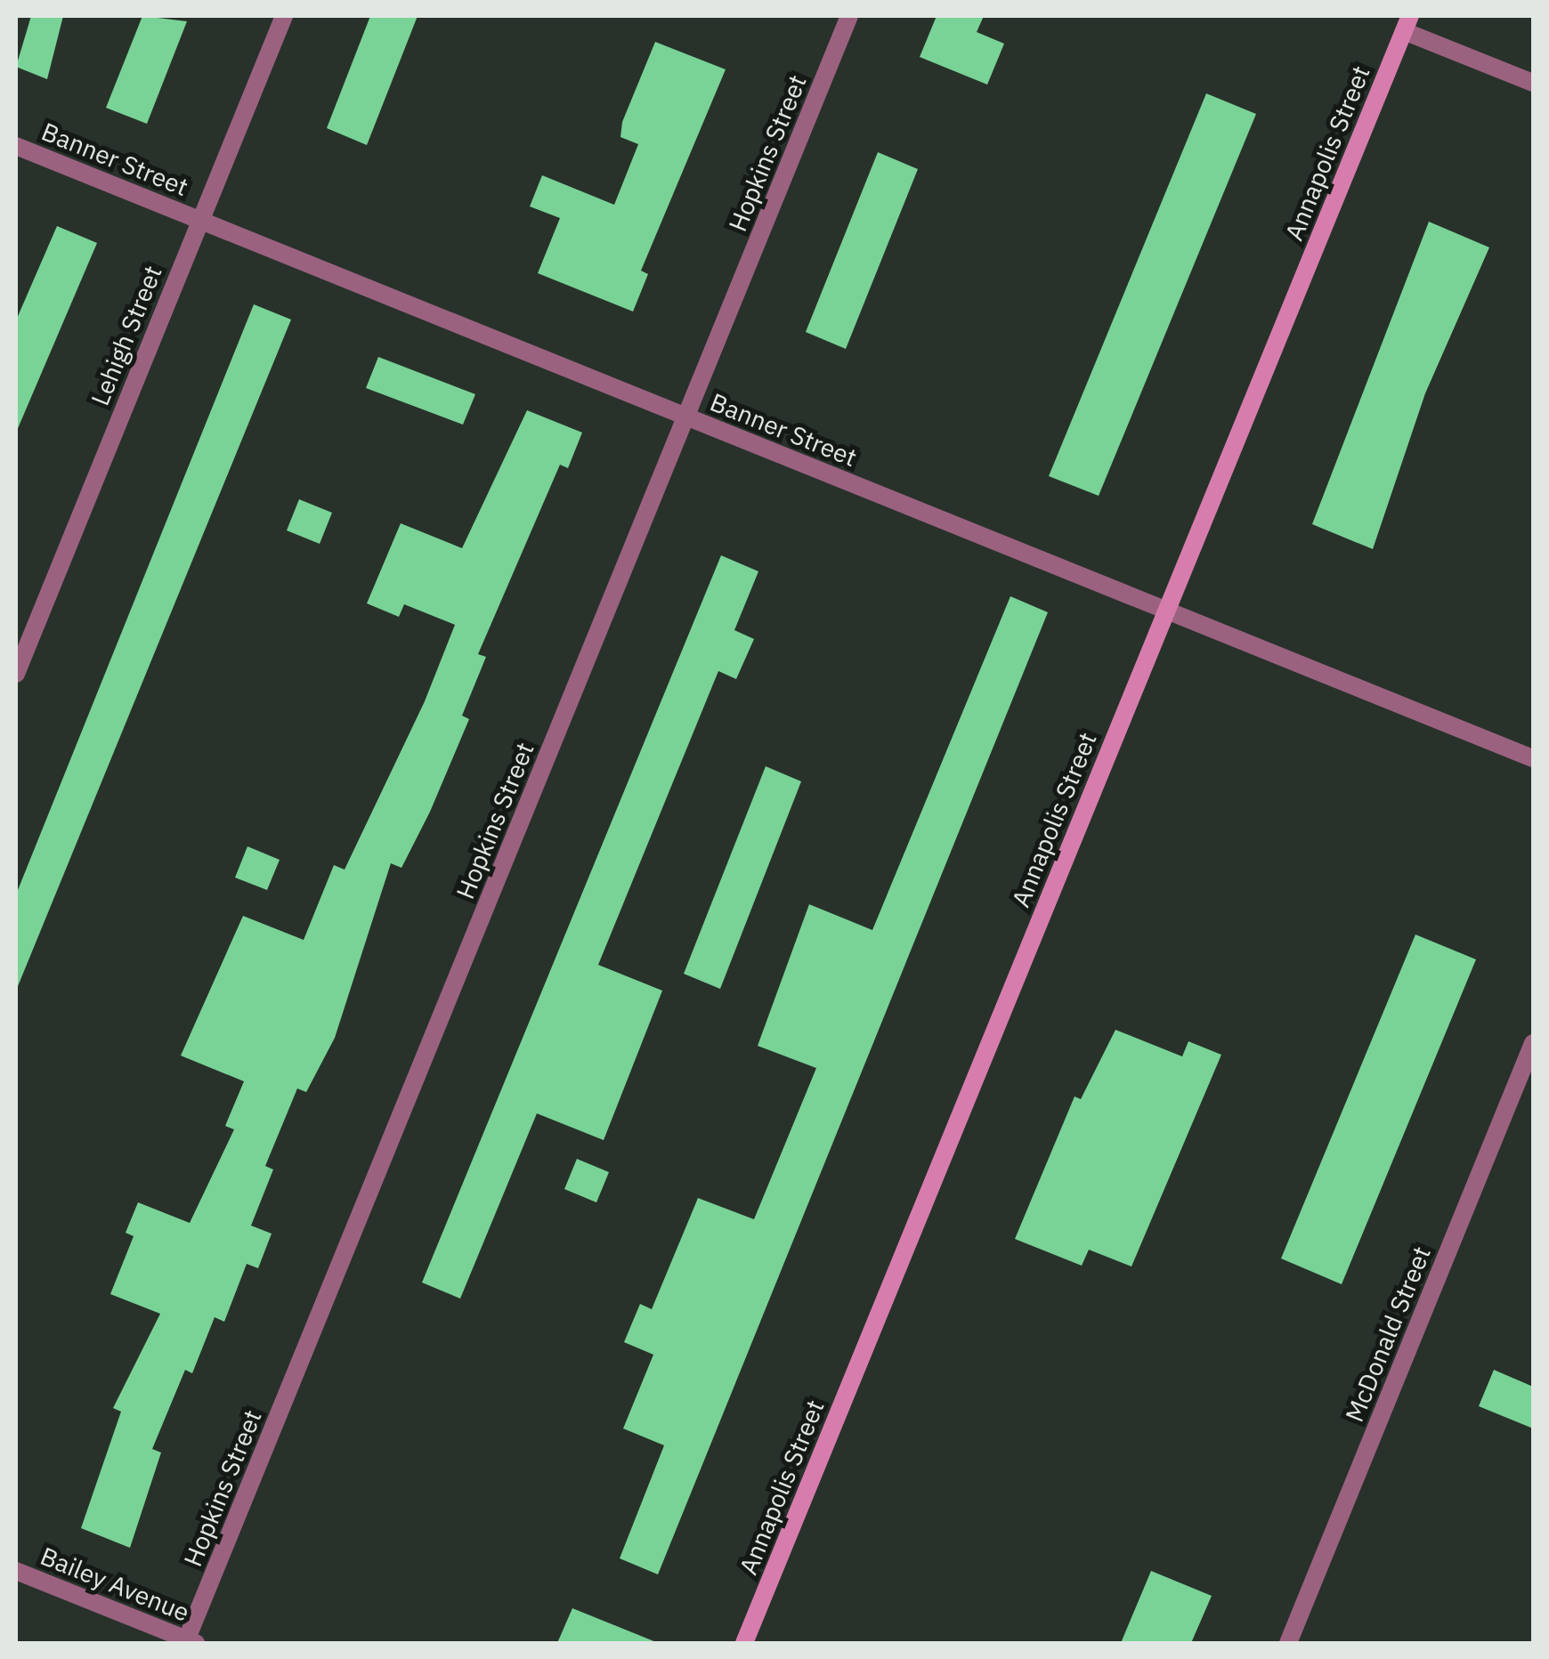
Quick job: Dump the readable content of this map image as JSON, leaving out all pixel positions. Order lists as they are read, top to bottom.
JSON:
{
  "streets": {
    "street": [
      "Hopkins Street",
      "Annapolis Street",
      "Banner Street",
      "Lehigh Street",
      "McDonald Street",
      "Bailey Avenue"
    ]
  },
  "crossings": [
    ["Hopkins Street", "Banner Street"],
    ["Hopkins Street", "Bailey Avenue"],
    ["Annapolis Street", "Banner Street"],
    ["Banner Street", "Lehigh Street"]
  ]
}
